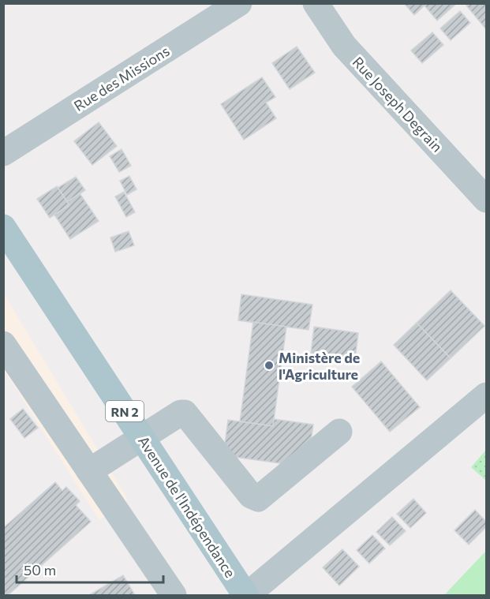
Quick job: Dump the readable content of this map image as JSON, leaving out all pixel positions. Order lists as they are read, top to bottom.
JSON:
{
  "streets": {
    "main road": ["RN 2", "Avenue de l'Indépendance"],
    "street": ["Rue des Missions", "Rue Joseph Degrain"]
  },
  "places": ["Ministère de l'Agriculture"],
  "scale_bar": "50 m"
}
